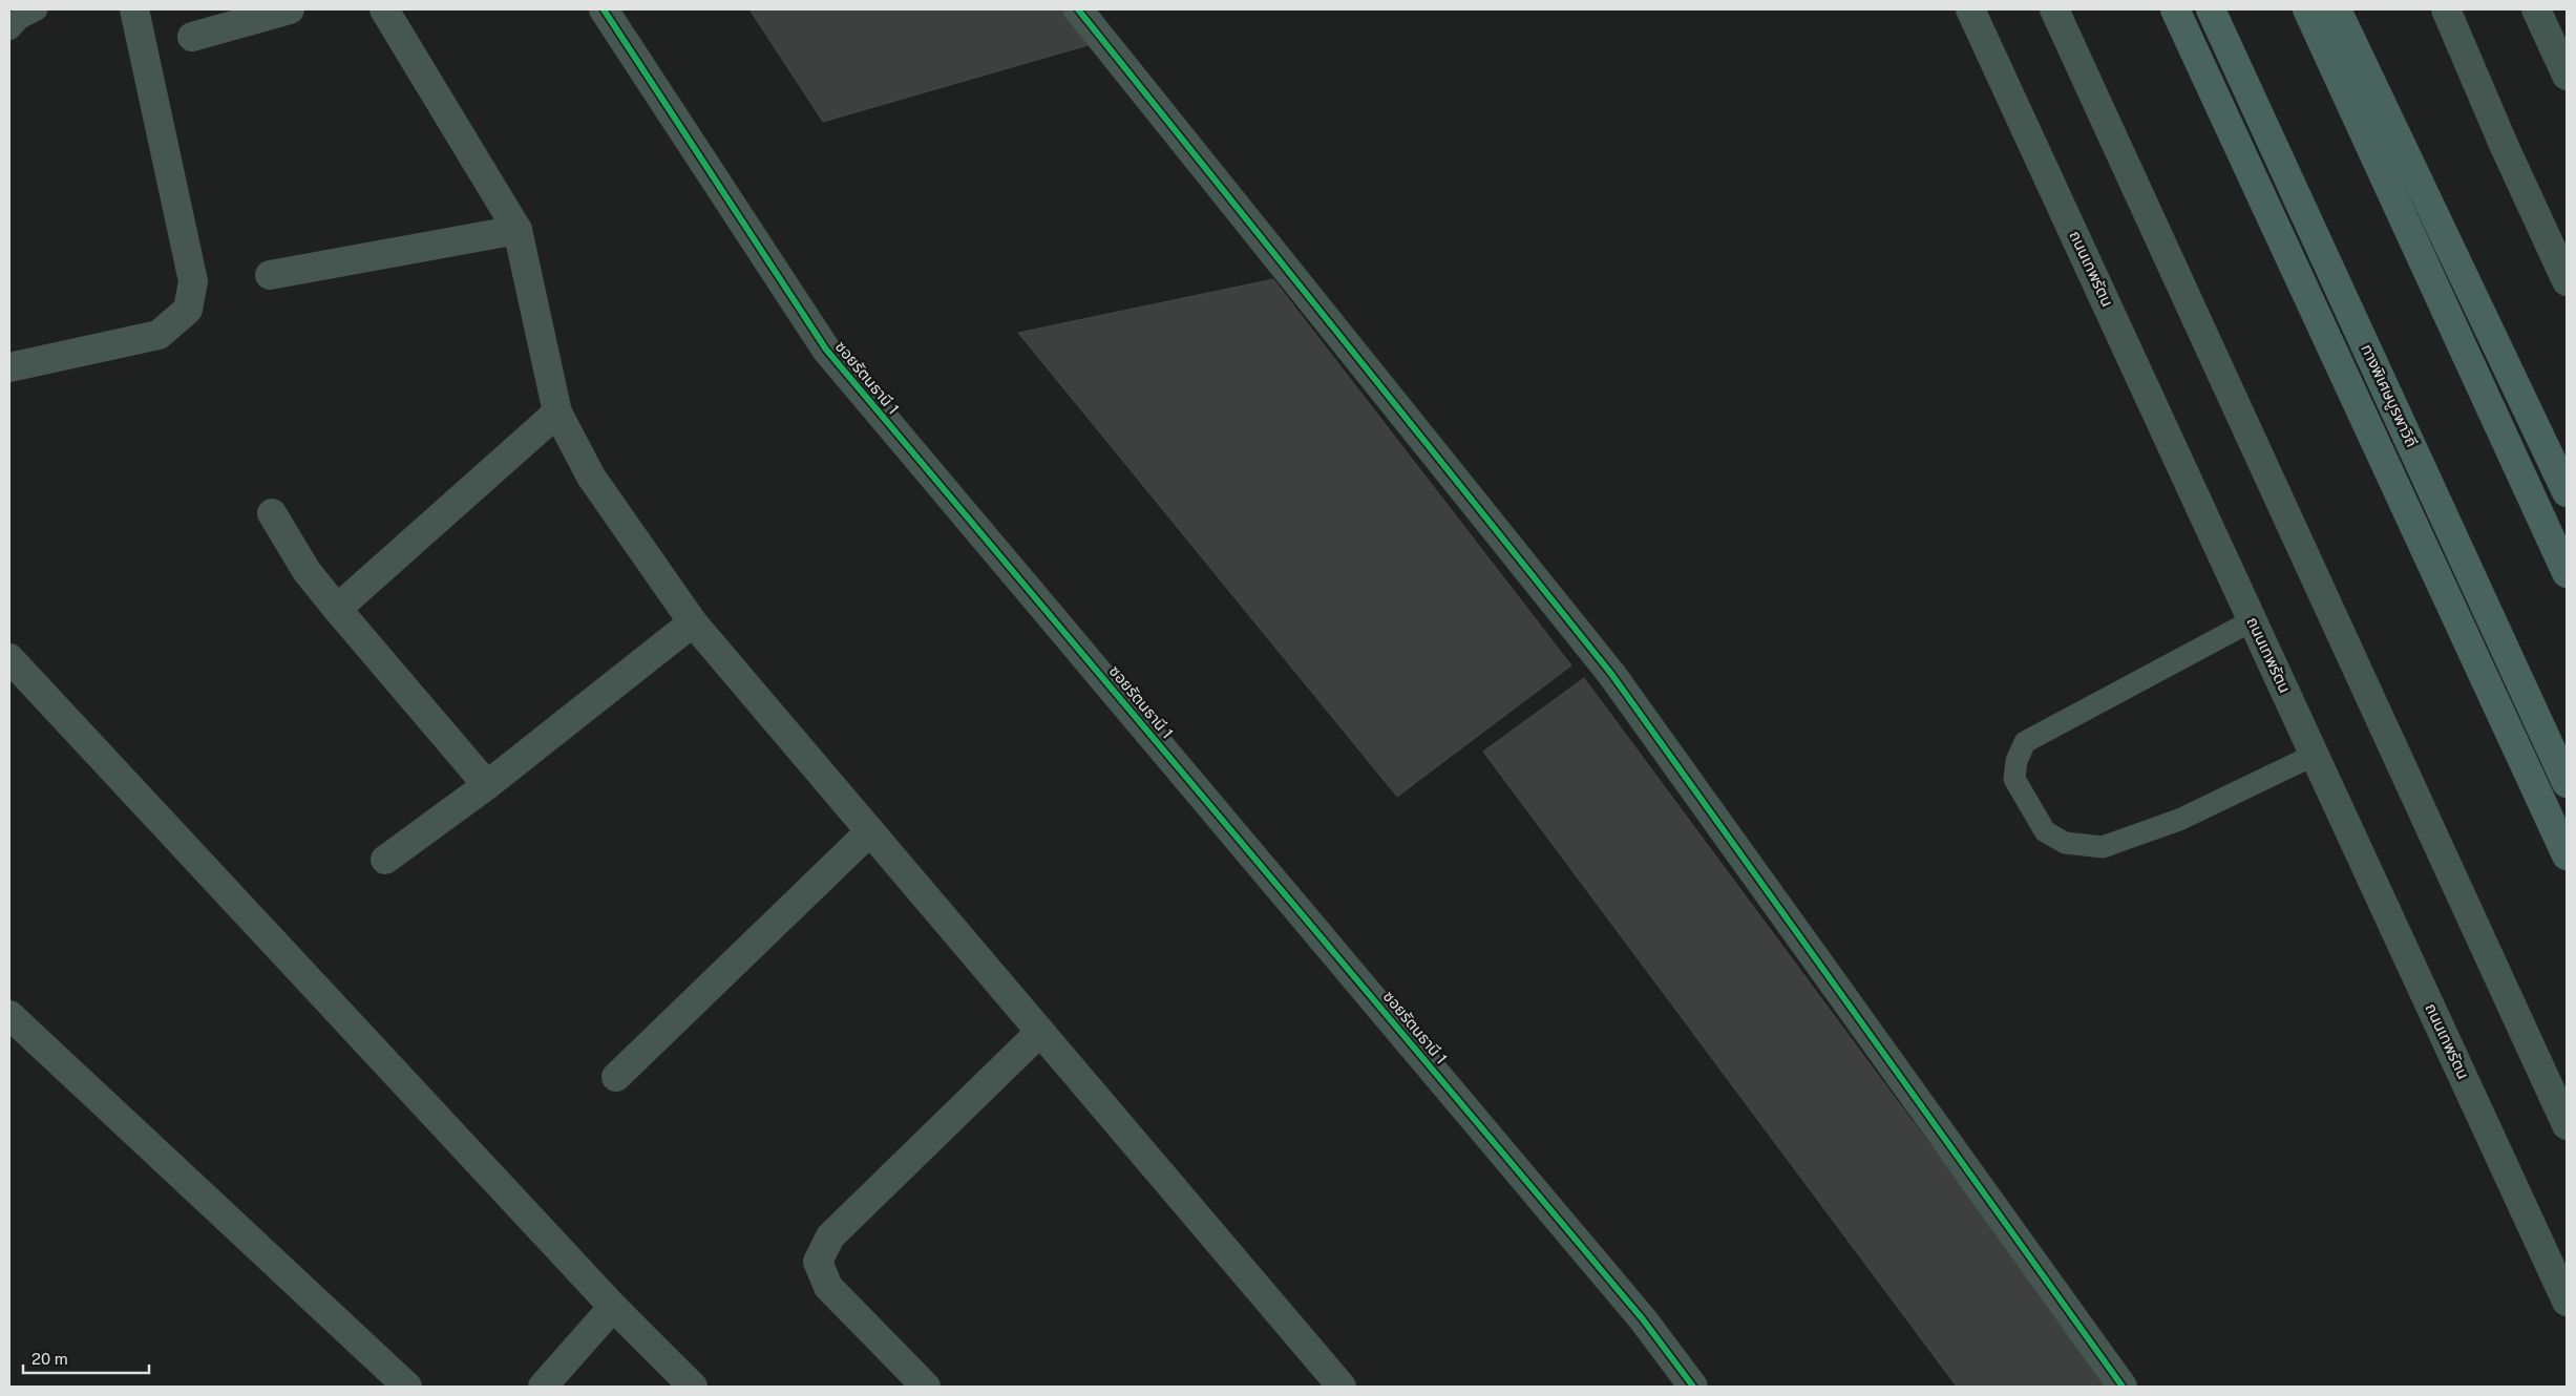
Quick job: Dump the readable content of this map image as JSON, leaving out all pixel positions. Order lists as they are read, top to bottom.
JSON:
{
  "streets": {
    "highway": ["ทางพิเศษบูรพาวิถี"],
    "main road": ["ถนนเทพรัตน"],
    "street": ["ซอยรัตนธานี 1"]
  },
  "scale_bar": "20 m"
}
